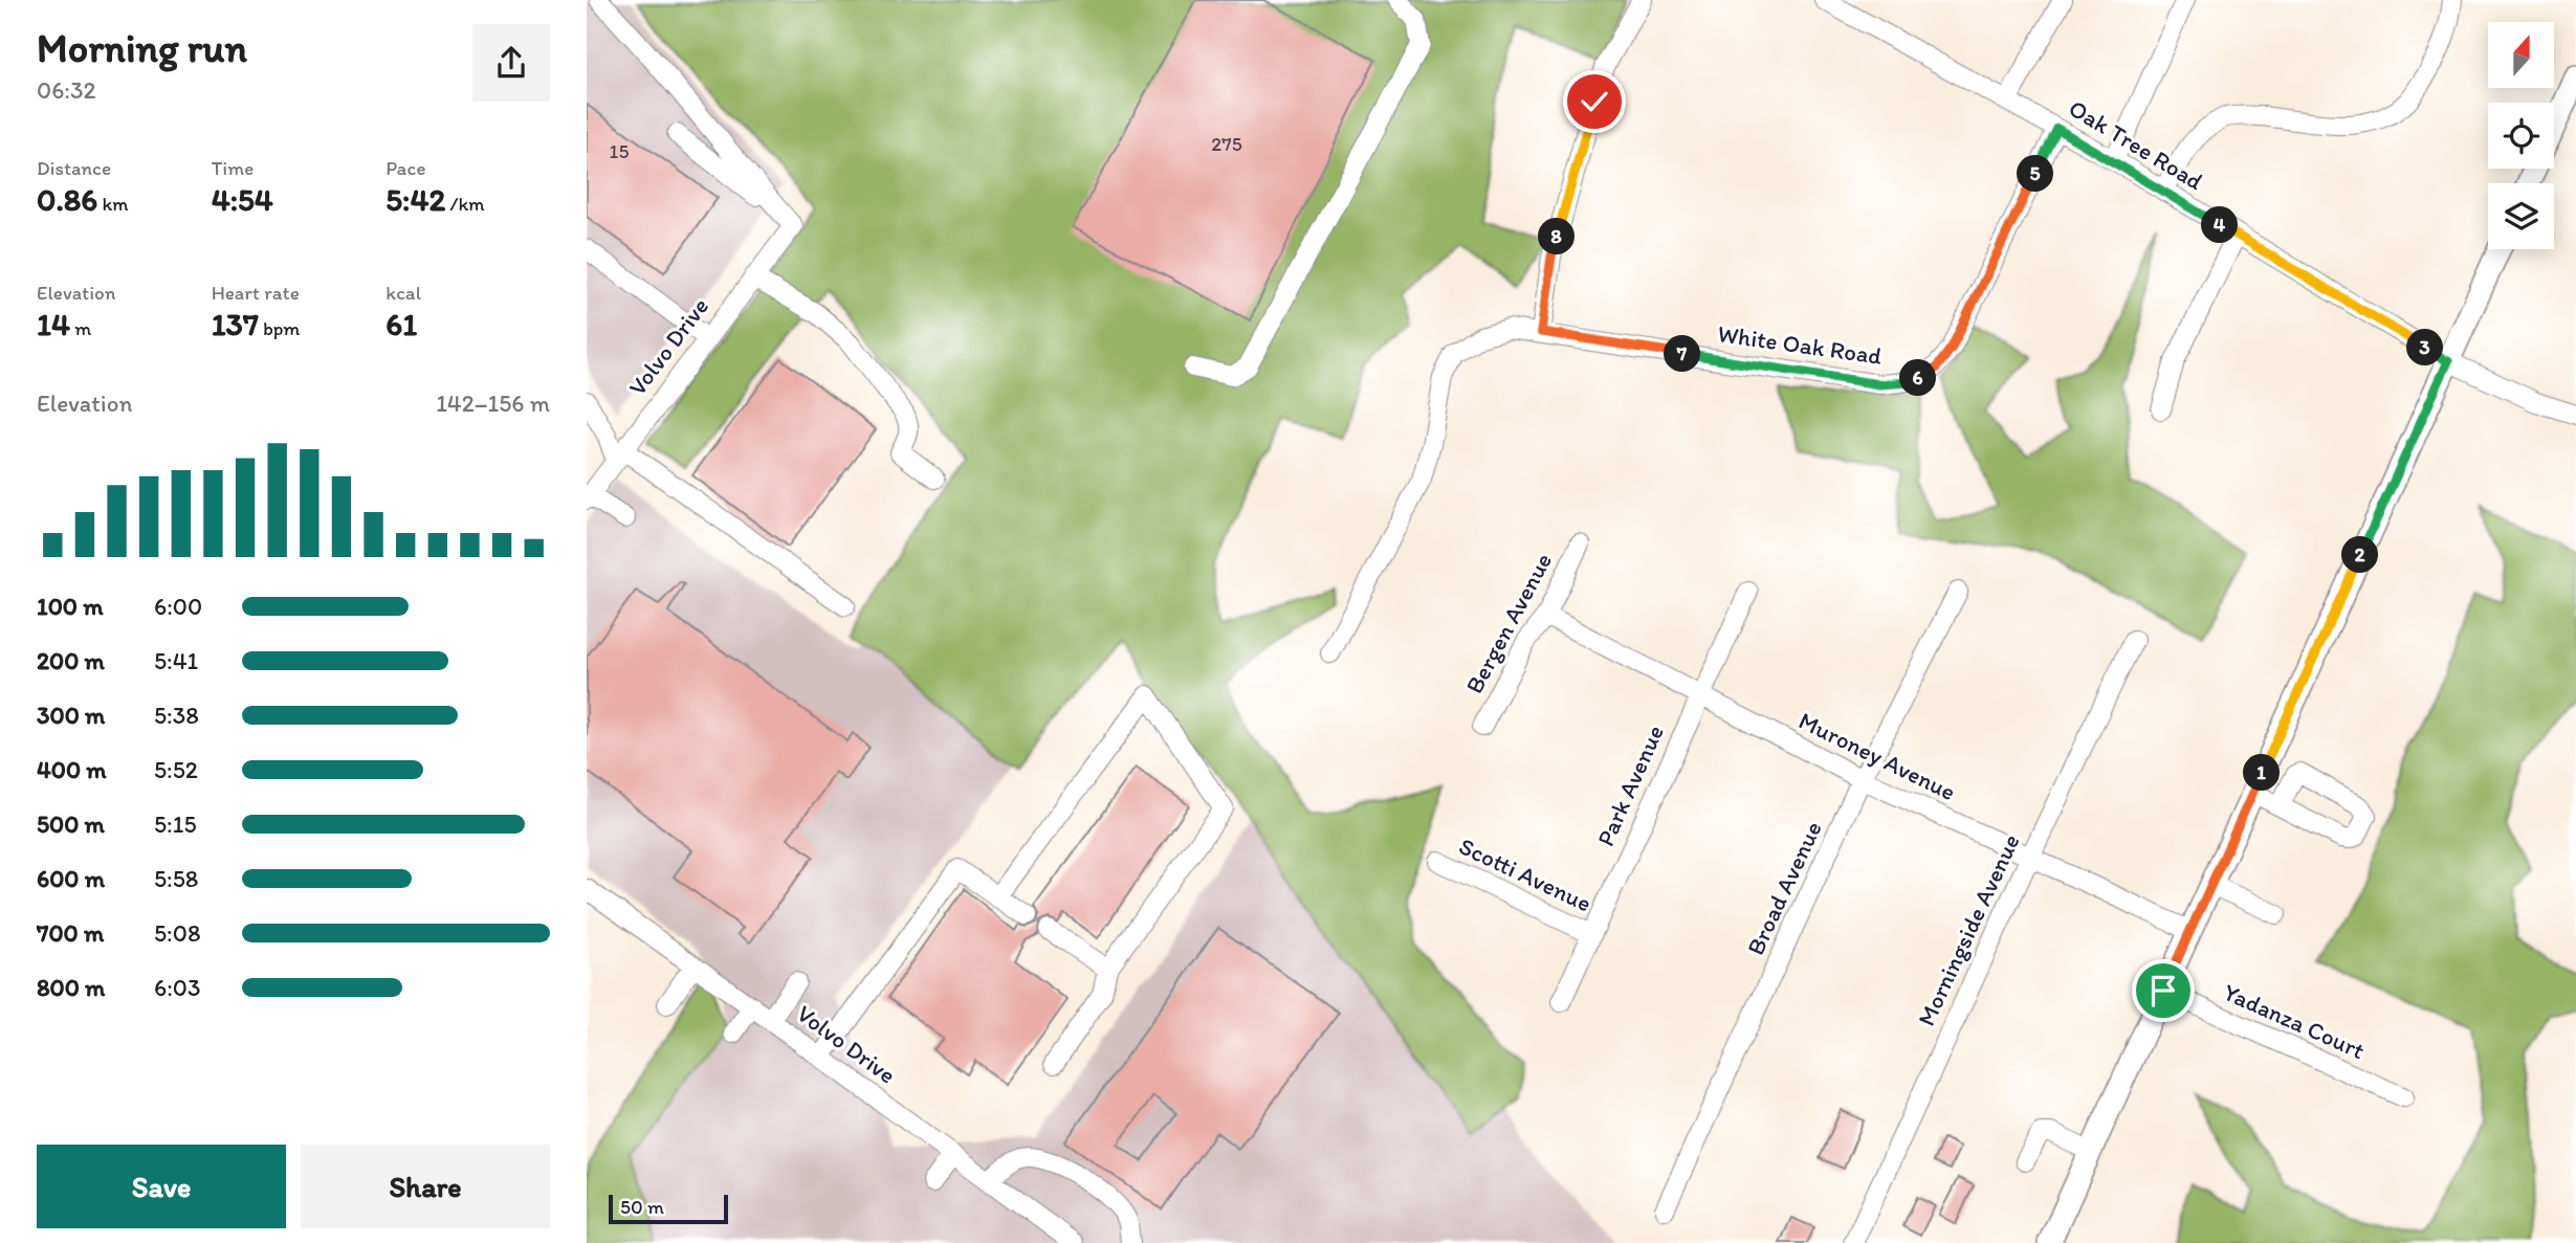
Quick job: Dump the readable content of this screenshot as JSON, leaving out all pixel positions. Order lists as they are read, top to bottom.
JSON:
{
  "streets": {
    "street": [
      "Oak Tree Road",
      "White Oak Road",
      "Volvo Drive",
      "Bergen Avenue",
      "Muroney Avenue",
      "Park Avenue",
      "Scotti Avenue",
      "Broad Avenue",
      "Morningside Avenue",
      "Yadanza Court"
    ]
  },
  "crossings": [
    ["Oak Tree Road", "White Oak Road"],
    ["Bergen Avenue", "Muroney Avenue"],
    ["Muroney Avenue", "Park Avenue"],
    ["Muroney Avenue", "Broad Avenue"],
    ["Muroney Avenue", "Morningside Avenue"],
    ["Park Avenue", "Scotti Avenue"]
  ],
  "house_numbers": ["275", "15"],
  "scale_bar": "50 m",
  "north": "top",
  "page": {
    "heading": ["Morning run", "06:32"],
    "stats": [
      ["Distance", "0.86 km"],
      ["Time", "4:54"],
      ["Pace", "5:42 /km"],
      ["Elevation", "14 m"],
      ["Heart rate", "137 bpm"],
      ["kcal", "61"]
    ],
    "pins": [
      "5",
      "4",
      "8",
      "3",
      "7",
      "6",
      "2",
      "1"
    ],
    "chart": ["Elevation", "142–156 m"],
    "list": [
      {
        "name": "100 m",
        "note": "6:00"
      },
      {
        "name": "200 m",
        "note": "5:41"
      },
      {
        "name": "300 m",
        "note": "5:38"
      },
      {
        "name": "400 m",
        "note": "5:52"
      },
      {
        "name": "500 m",
        "note": "5:15"
      },
      {
        "name": "600 m",
        "note": "5:58"
      },
      {
        "name": "700 m",
        "note": "5:08"
      },
      {
        "name": "800 m",
        "note": "6:03"
      }
    ],
    "buttons": ["Save", "Share"],
    "scale": "50 m"
  }
}
